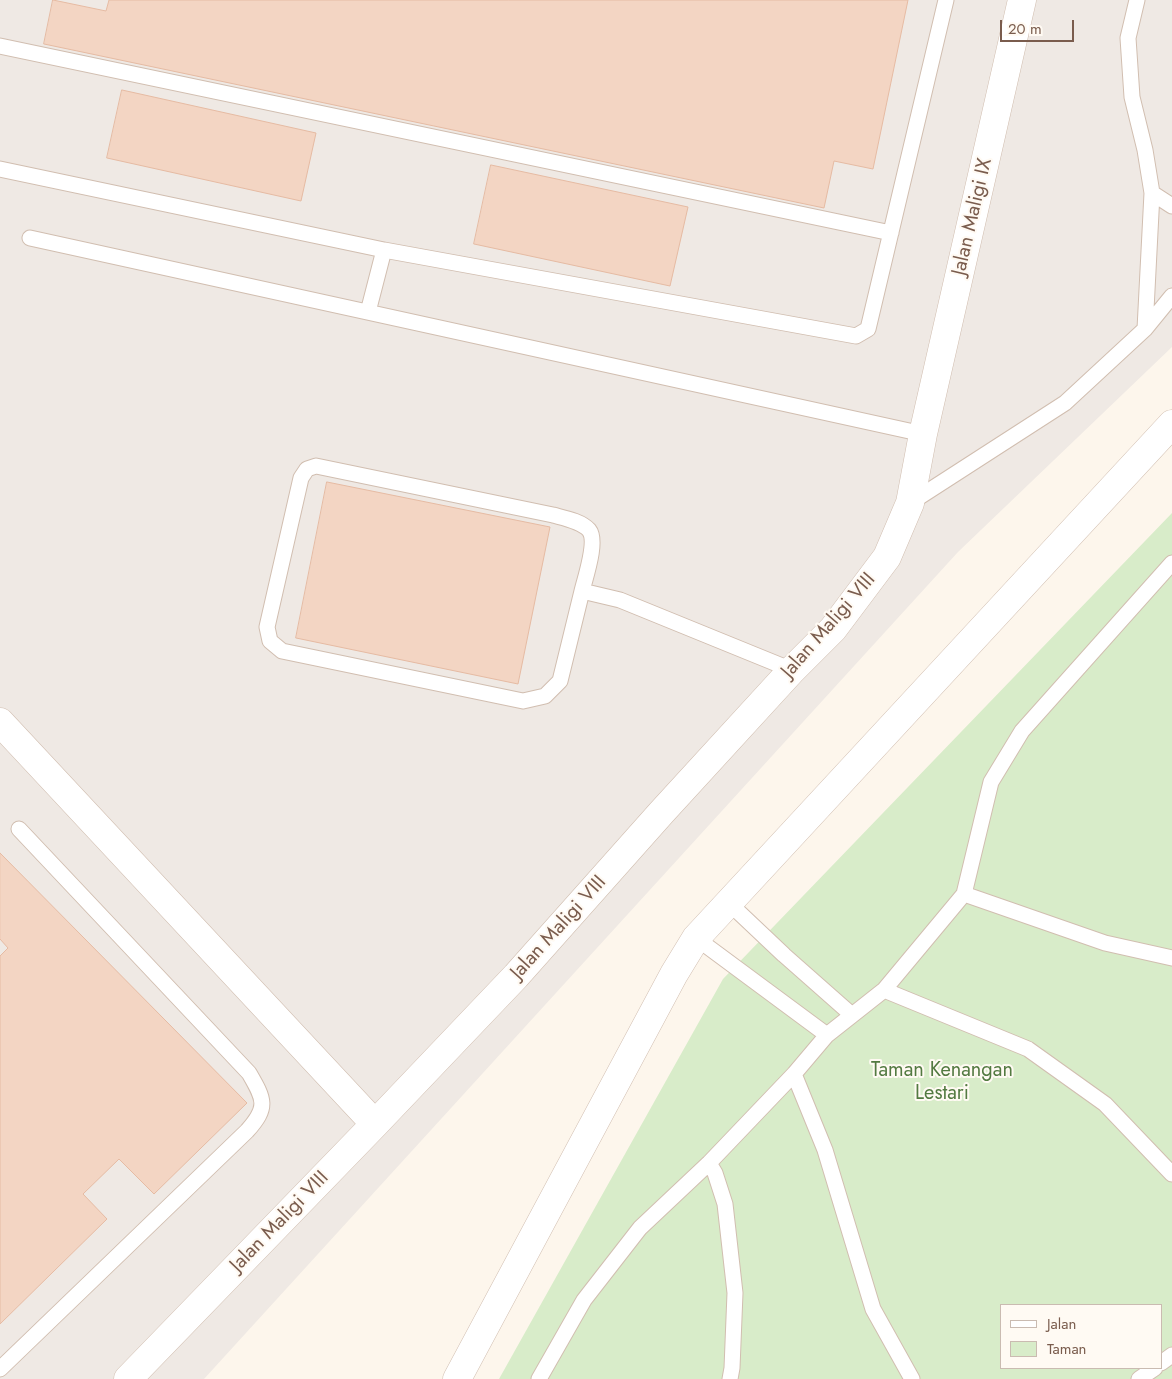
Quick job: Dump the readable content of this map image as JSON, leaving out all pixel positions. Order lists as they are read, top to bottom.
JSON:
{
  "streets": {
    "street": ["Jalan Maligi IX", "Jalan Maligi VIII"]
  },
  "crossings": [
    ["Jalan Maligi IX", "Jalan Maligi VIII"]
  ],
  "parks": ["Taman Kenangan Lestari"],
  "legend": ["Jalan", "Taman"],
  "scale_bar": "20 m"
}
